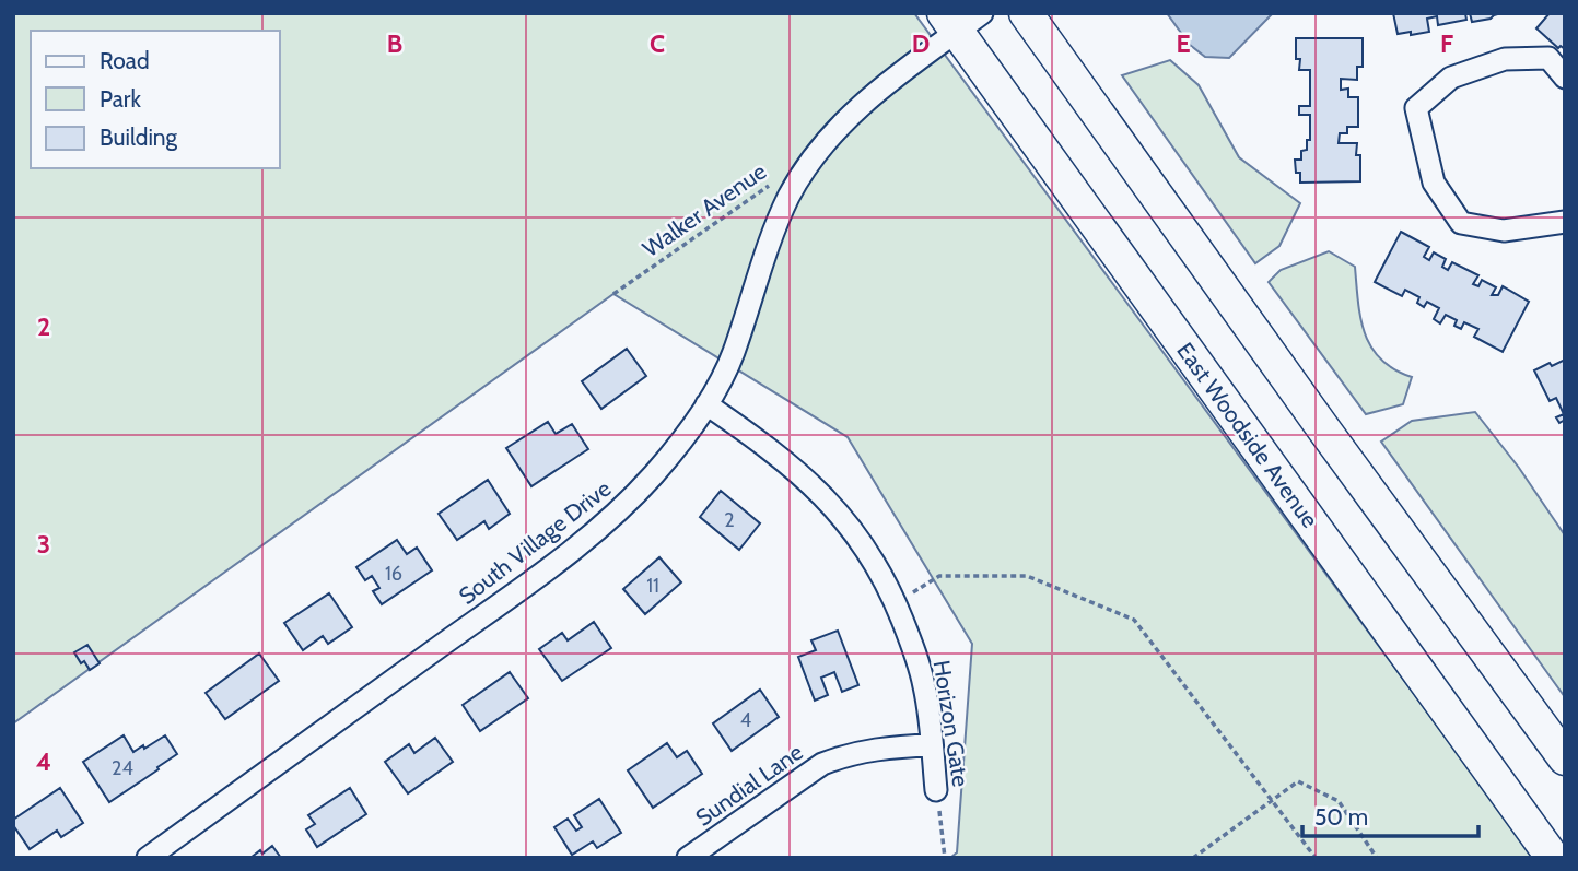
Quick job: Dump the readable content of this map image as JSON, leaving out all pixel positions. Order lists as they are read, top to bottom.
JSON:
{
  "streets": {
    "main road": ["East Woodside Avenue"],
    "street": ["South Village Drive", "Horizon Gate", "Sundial Lane"],
    "path": ["Walker Avenue"]
  },
  "crossings": [
    ["East Woodside Avenue", "South Village Drive"],
    ["South Village Drive", "Horizon Gate"],
    ["Horizon Gate", "Sundial Lane"]
  ],
  "house_numbers": [
    "2",
    "16",
    "11",
    "4",
    "24"
  ],
  "legend": ["Road", "Park", "Building"],
  "scale_bar": "50 m",
  "grid": {
    "columns": [
      "B",
      "C",
      "D",
      "E",
      "F"
    ],
    "rows": ["2", "3", "4"]
  }
}
